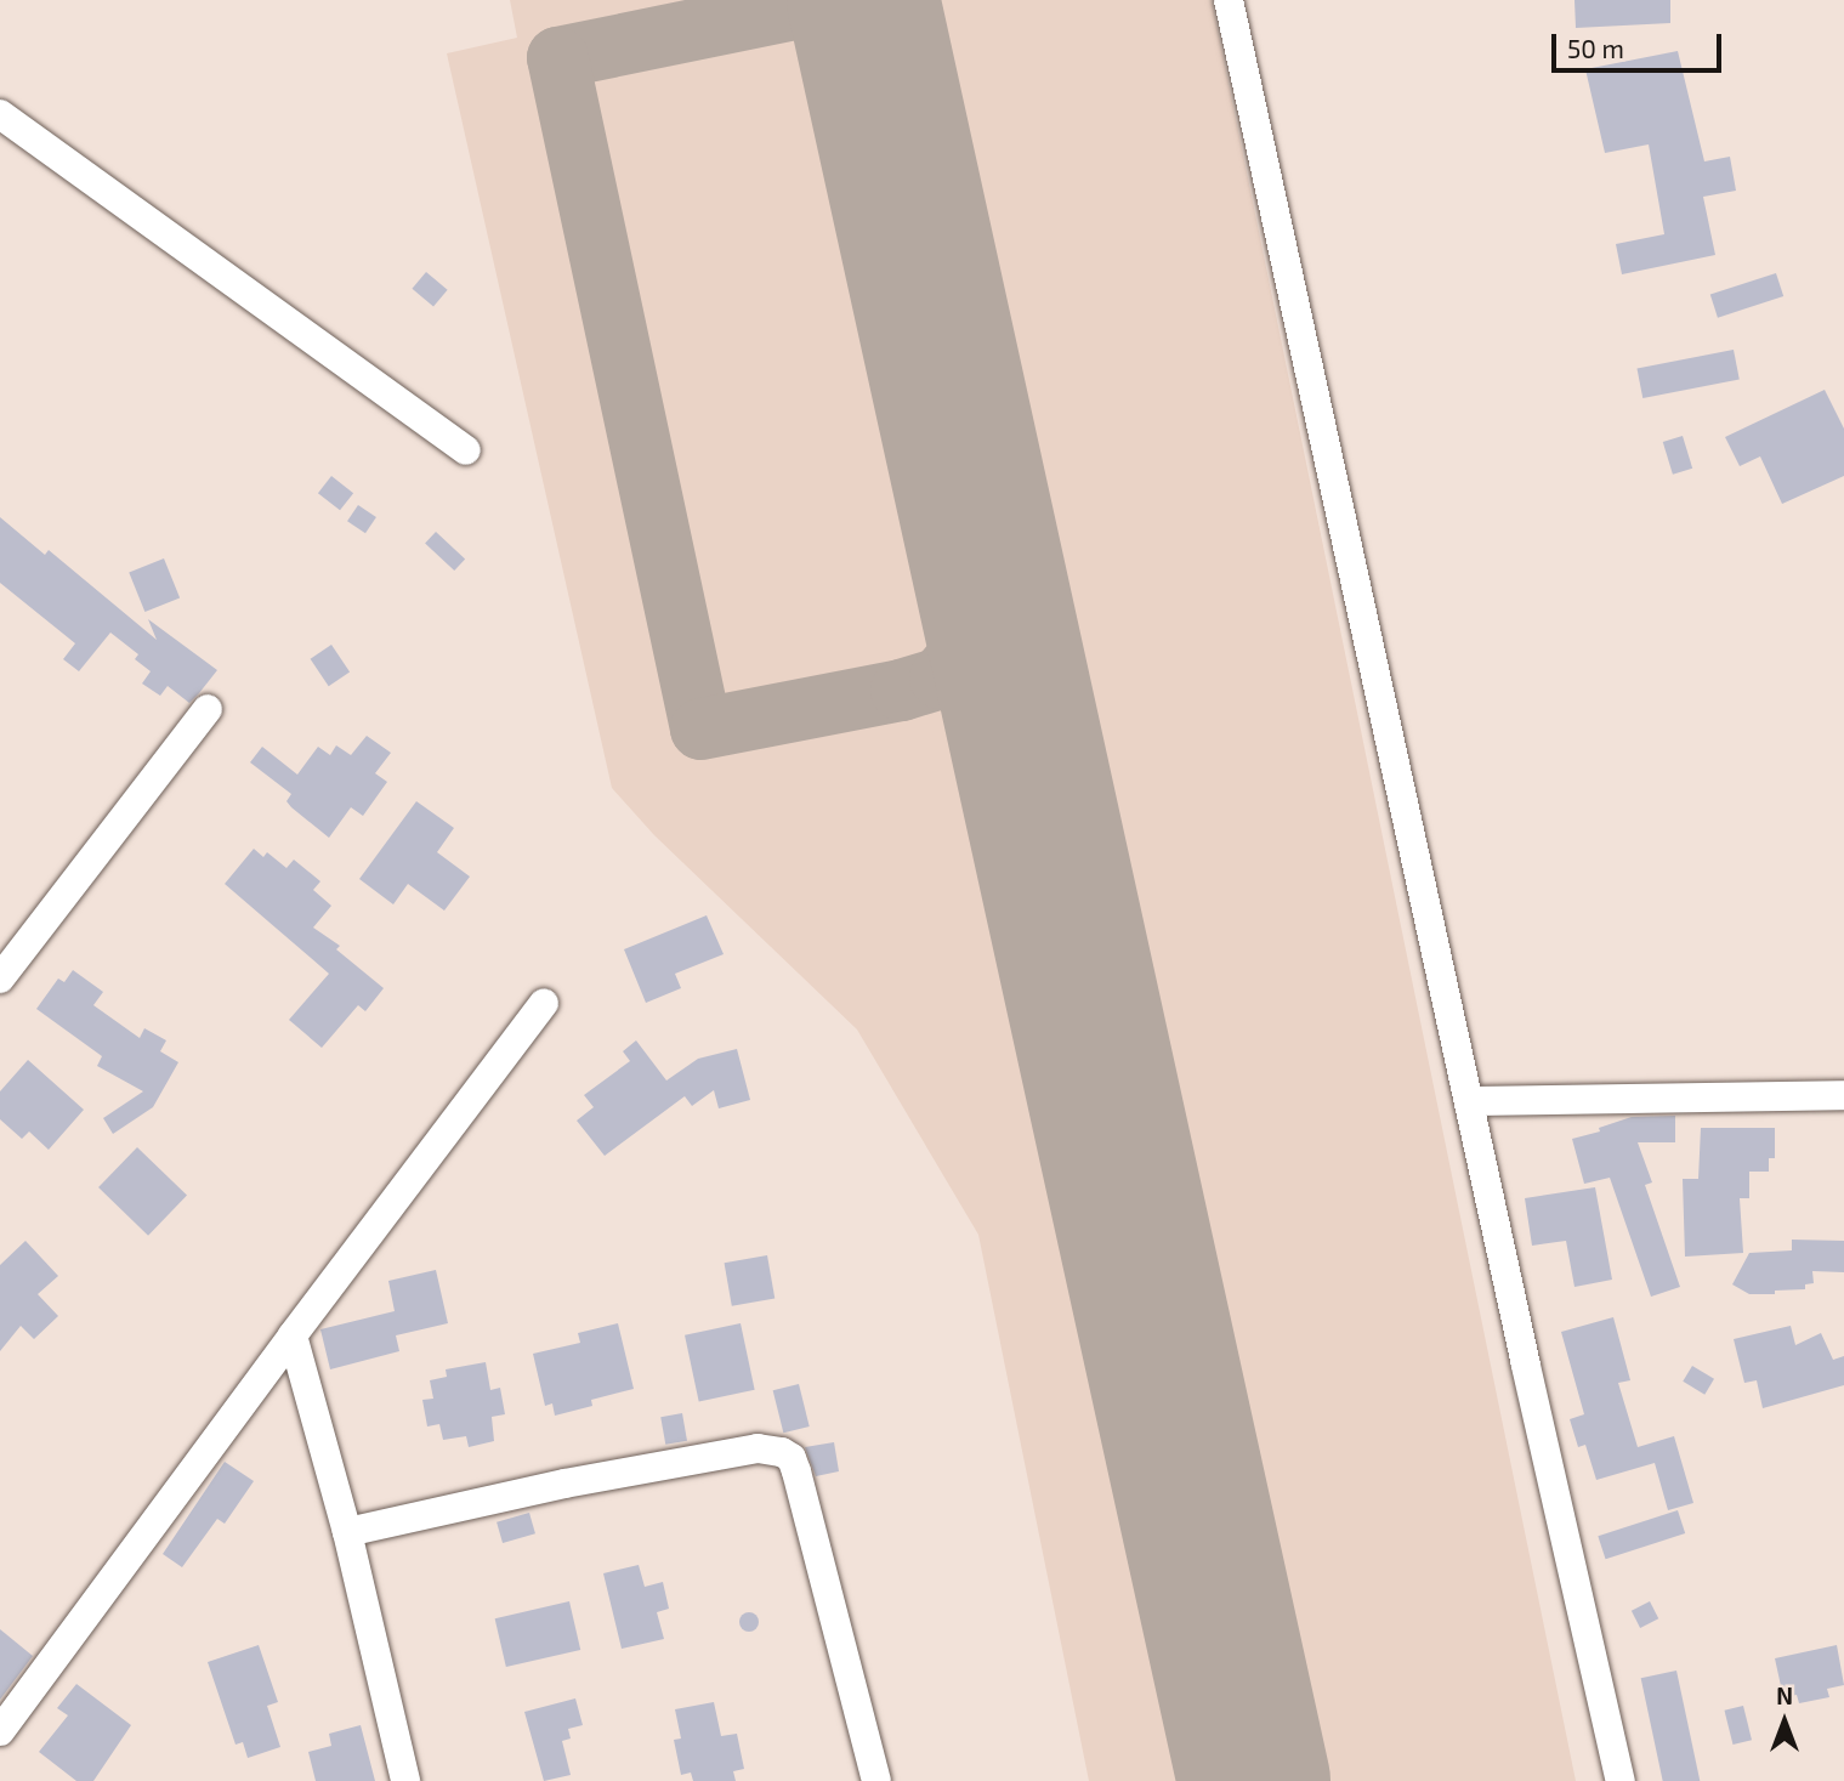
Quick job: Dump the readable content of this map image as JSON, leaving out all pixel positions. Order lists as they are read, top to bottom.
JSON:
{
  "scale_bar": "50 m",
  "north": "top"
}
